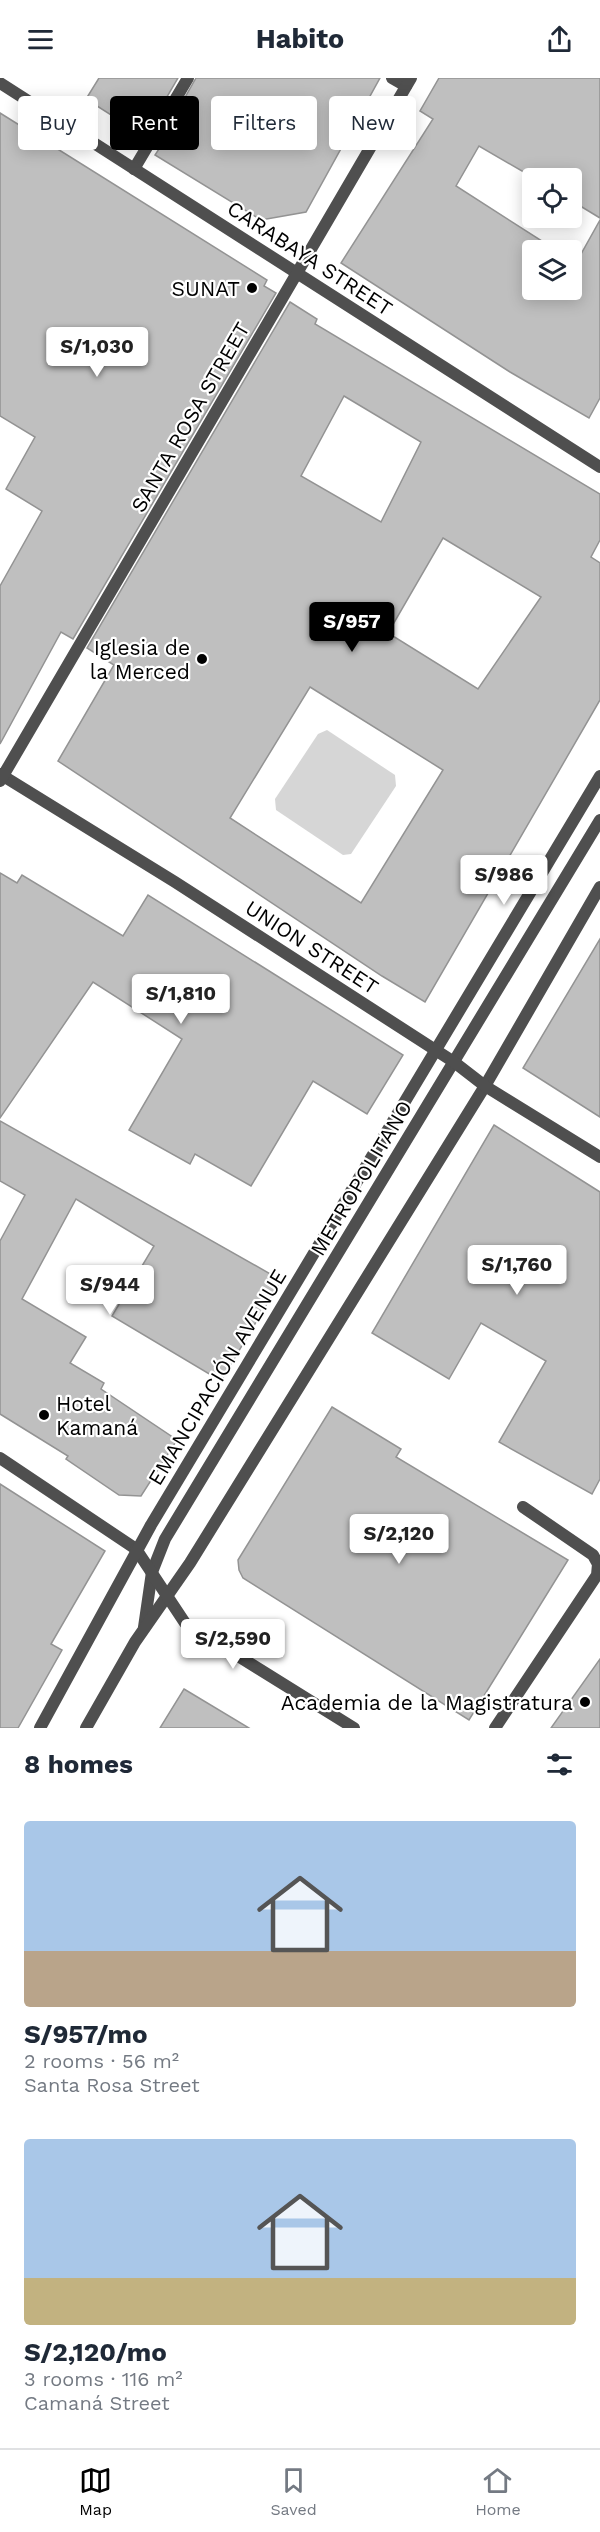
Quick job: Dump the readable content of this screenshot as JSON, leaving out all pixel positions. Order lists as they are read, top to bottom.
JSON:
{
  "streets": {
    "street": [
      "CARABAYA STREET",
      "SANTA ROSA STREET",
      "UNION STREET",
      "METROPOLITANO",
      "EMANCIPACIÓN AVENUE"
    ]
  },
  "crossings": [
    ["CARABAYA STREET", "SANTA ROSA STREET"],
    ["SANTA ROSA STREET", "UNION STREET"],
    ["UNION STREET", "METROPOLITANO"],
    ["UNION STREET", "EMANCIPACIÓN AVENUE"]
  ],
  "places": [
    "SUNAT",
    "Iglesia de la Merced",
    "Hotel Kamaná",
    "Academia de la Magistratura"
  ],
  "page": {
    "header": "Habito",
    "chip": [
      "Buy",
      "Rent",
      "Filters",
      "New"
    ],
    "price": [
      "S/1,030",
      "S/957",
      "S/986",
      "S/1,810",
      "S/1,760",
      "S/944",
      "S/2,120",
      "S/2,590"
    ],
    "heading": "8 homes",
    "list": [
      {
        "name": "S/957/mo",
        "note": "2 rooms · 56 m² · Santa Rosa Street"
      },
      {
        "name": "S/2,120/mo",
        "note": "3 rooms · 116 m² · Camaná Street"
      }
    ],
    "tabs": ["Map", "Saved", "Home"]
  }
}
